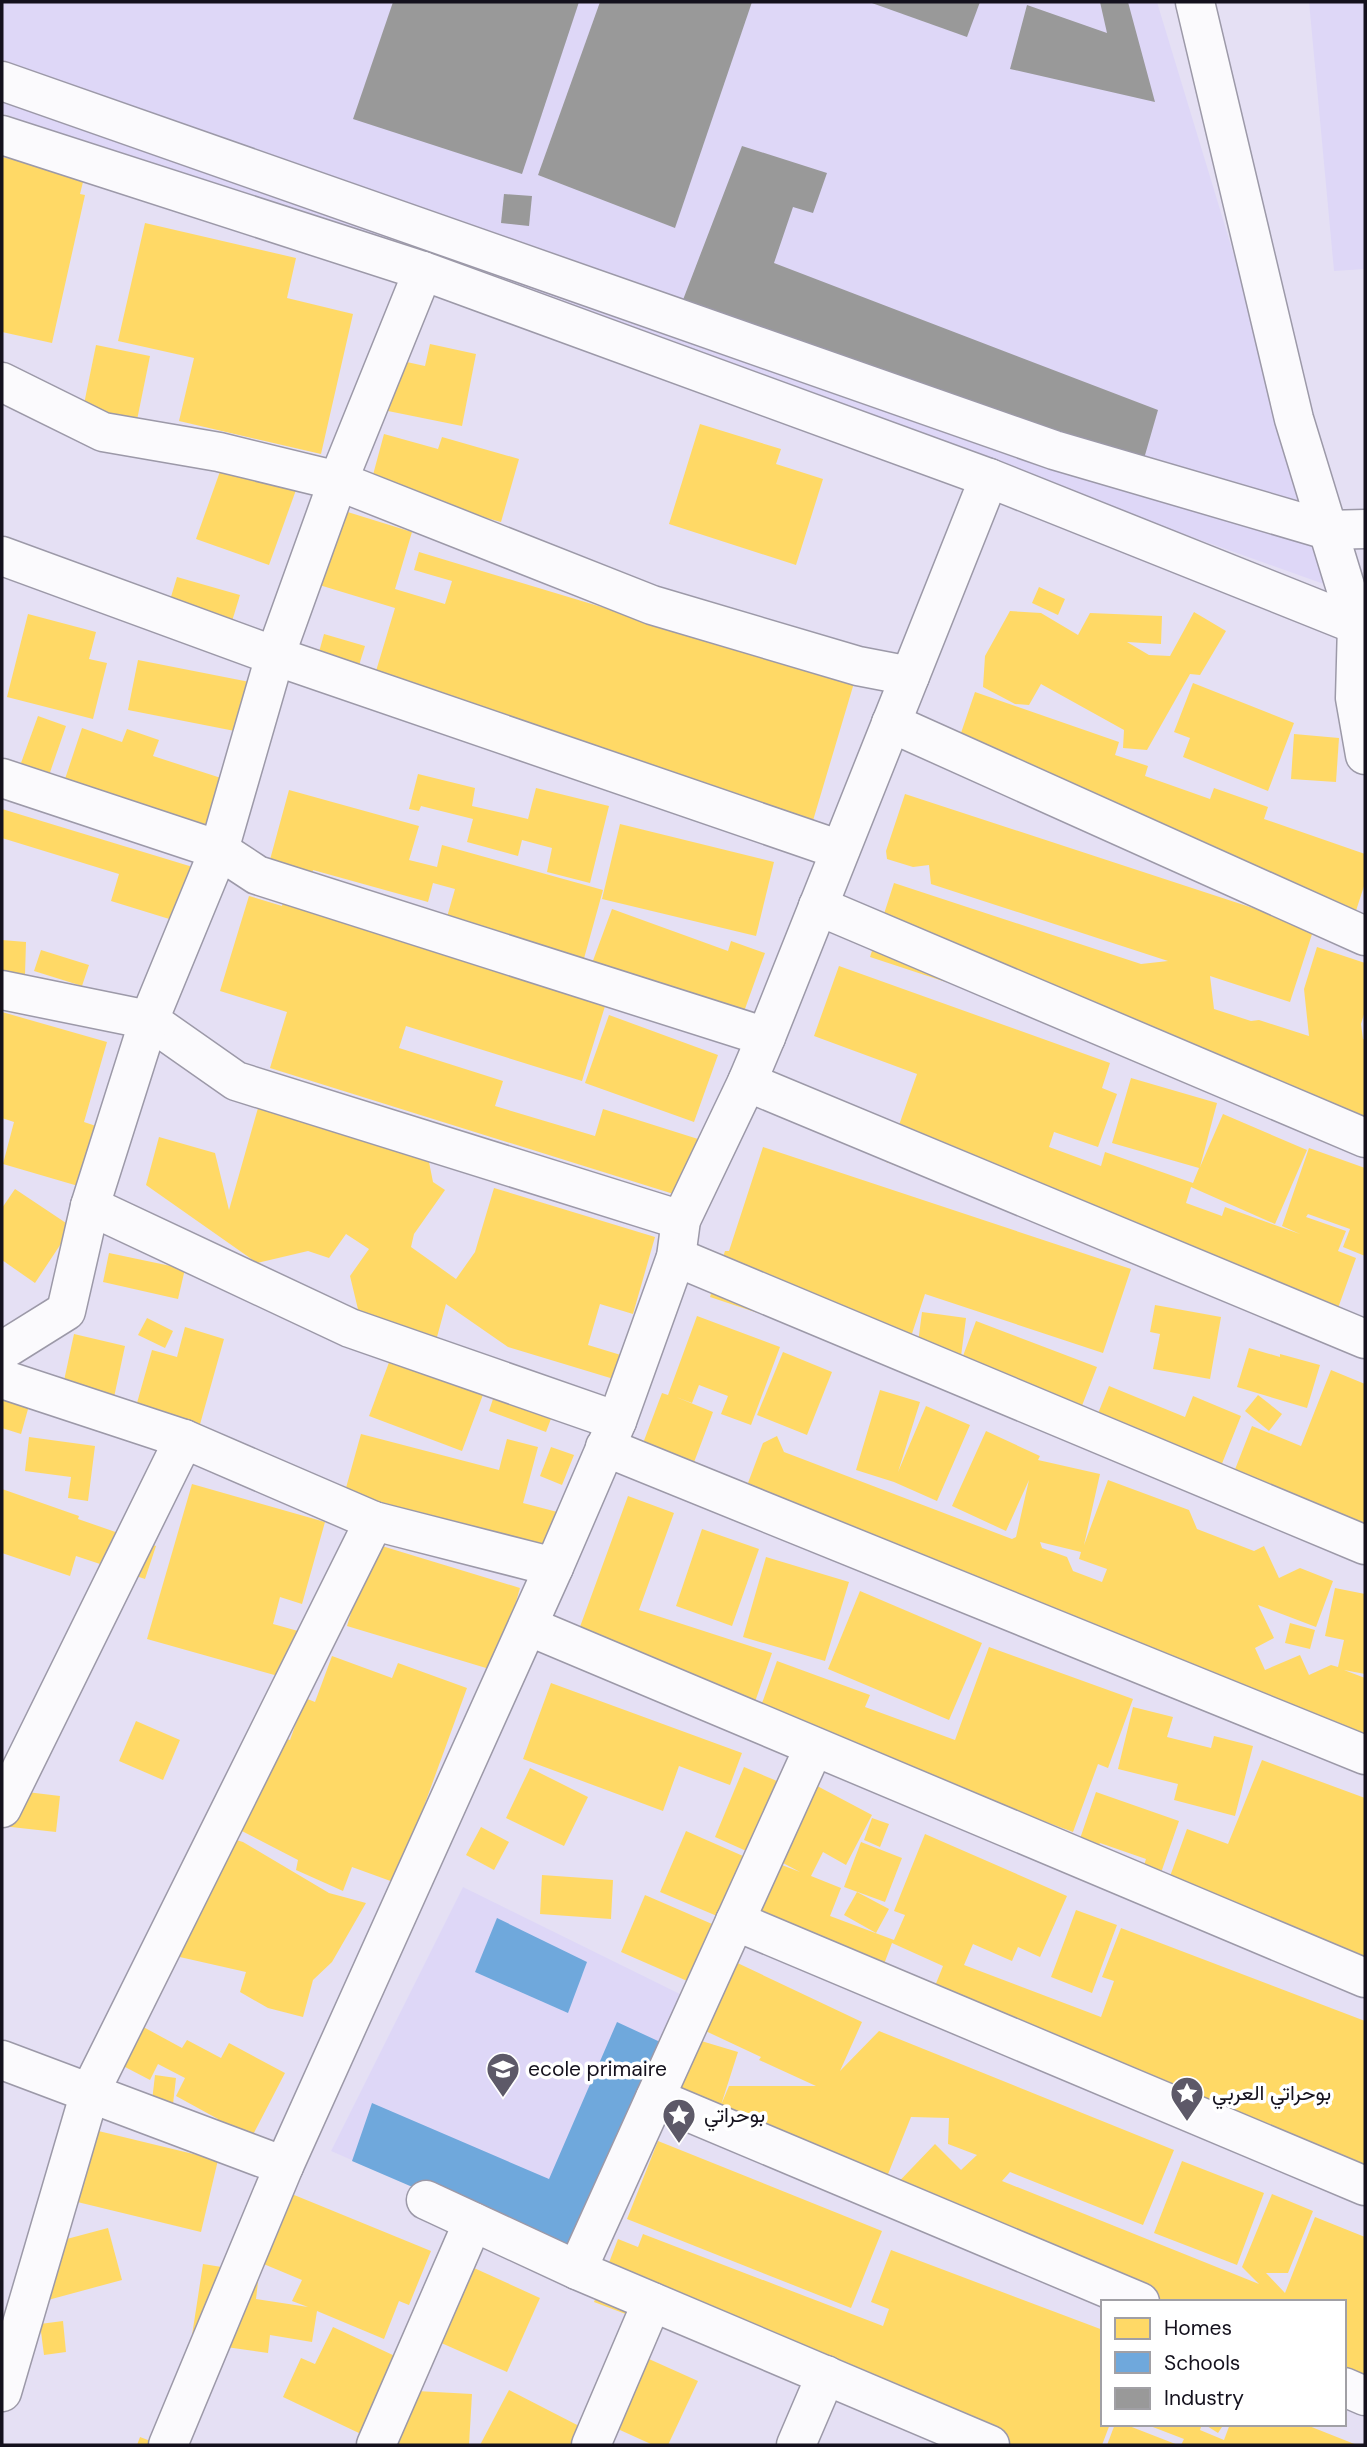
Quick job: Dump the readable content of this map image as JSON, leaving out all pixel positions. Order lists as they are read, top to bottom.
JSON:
{
  "places": {
    "school or university": ["ecole primaire"],
    "place": ["بوحراتي العربي", "بوحراتي"]
  },
  "legend": ["Homes", "Schools", "Industry"]
}
